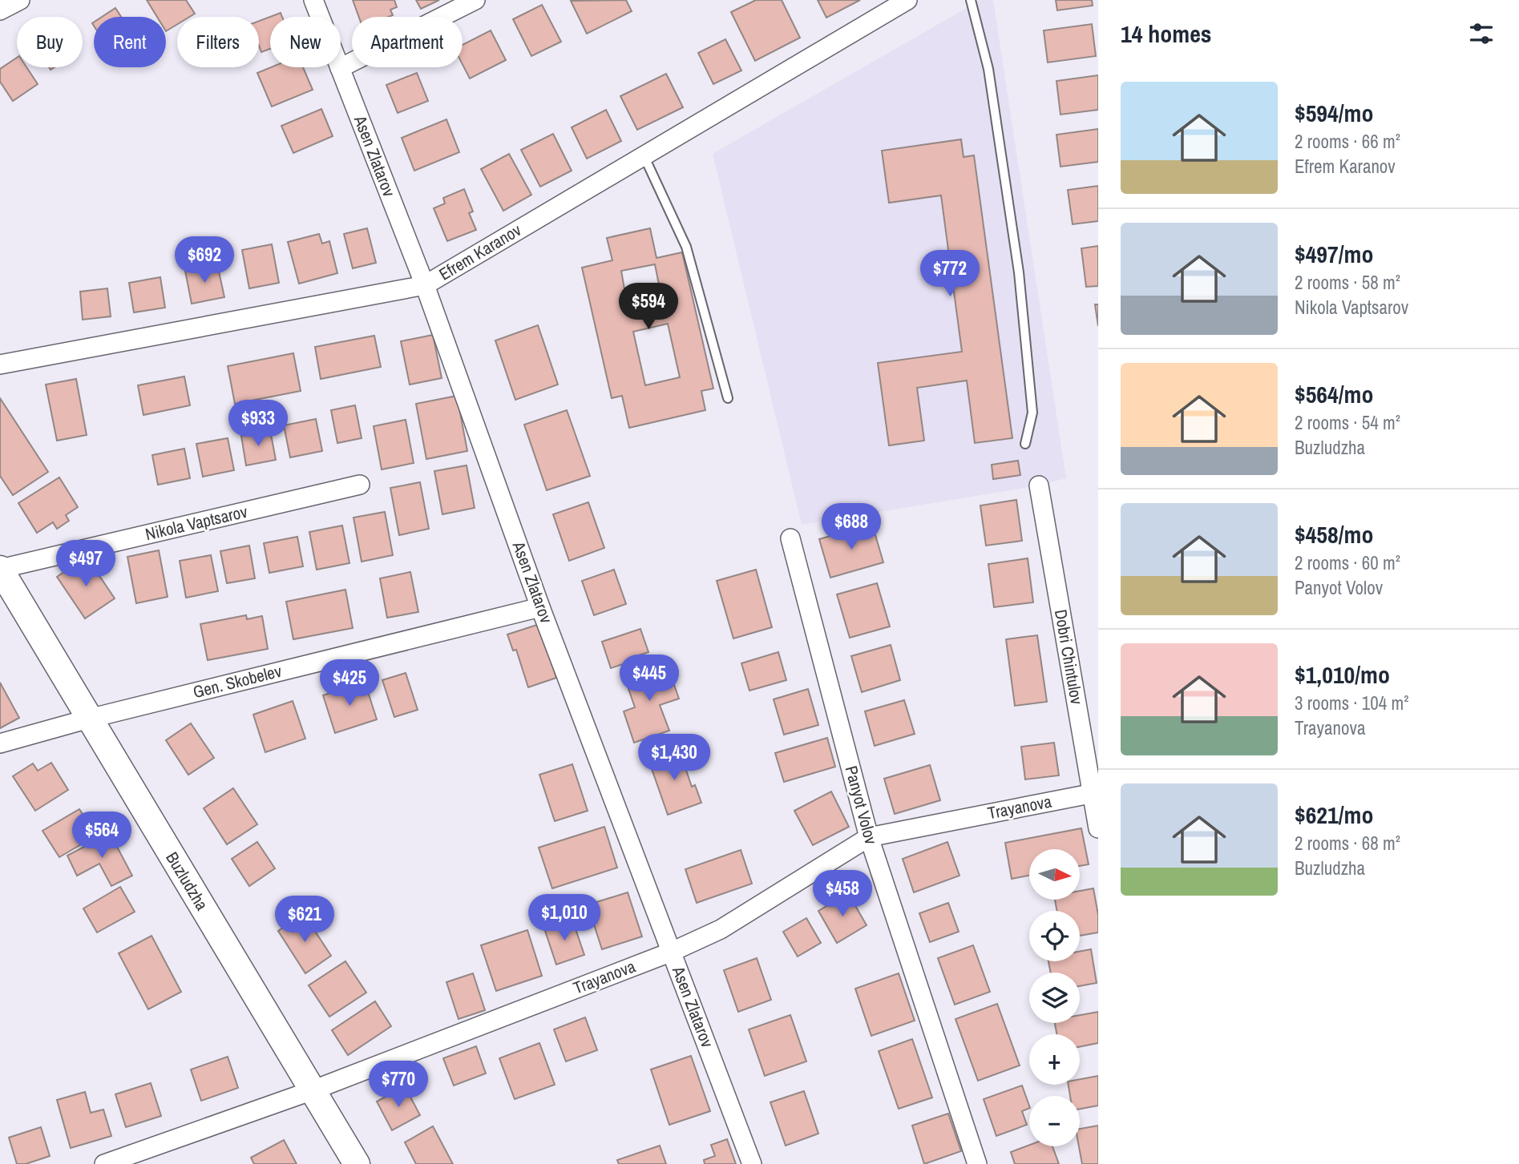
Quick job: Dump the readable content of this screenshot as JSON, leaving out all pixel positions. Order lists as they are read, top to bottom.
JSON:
{
  "streets": {
    "street": [
      "Asen Zlatarov",
      "Efrem Karanov",
      "Nikola Vaptsarov",
      "Dobri Chintulov",
      "Gen. Skobelev",
      "Panyot Volov",
      "Trayanova",
      "Buzludzha"
    ]
  },
  "crossings": [
    ["Asen Zlatarov", "Efrem Karanov"],
    ["Asen Zlatarov", "Gen. Skobelev"],
    ["Asen Zlatarov", "Trayanova"],
    ["Nikola Vaptsarov", "Buzludzha"],
    ["Dobri Chintulov", "Trayanova"],
    ["Gen. Skobelev", "Buzludzha"],
    ["Panyot Volov", "Trayanova"],
    ["Trayanova", "Buzludzha"]
  ],
  "north": "right",
  "page": {
    "heading": "14 homes",
    "chip": [
      "Buy",
      "Rent",
      "Filters",
      "New",
      "Apartment"
    ],
    "list": [
      {
        "name": "$594/mo",
        "note": "2 rooms · 66 m² · Efrem Karanov"
      },
      {
        "name": "$497/mo",
        "note": "2 rooms · 58 m² · Nikola Vaptsarov"
      },
      {
        "name": "$564/mo",
        "note": "2 rooms · 54 m² · Buzludzha"
      },
      {
        "name": "$458/mo",
        "note": "2 rooms · 60 m² · Panyot Volov"
      },
      {
        "name": "$1,010/mo",
        "note": "3 rooms · 104 m² · Trayanova"
      },
      {
        "name": "$621/mo",
        "note": "2 rooms · 68 m² · Buzludzha"
      }
    ],
    "price": [
      "$692",
      "$772",
      "$594",
      "$933",
      "$688",
      "$497",
      "$445",
      "$425",
      "$1,430",
      "$564",
      "$458",
      "$1,010",
      "$621",
      "$770"
    ],
    "map_buttons": ["+", "−"]
  }
}
